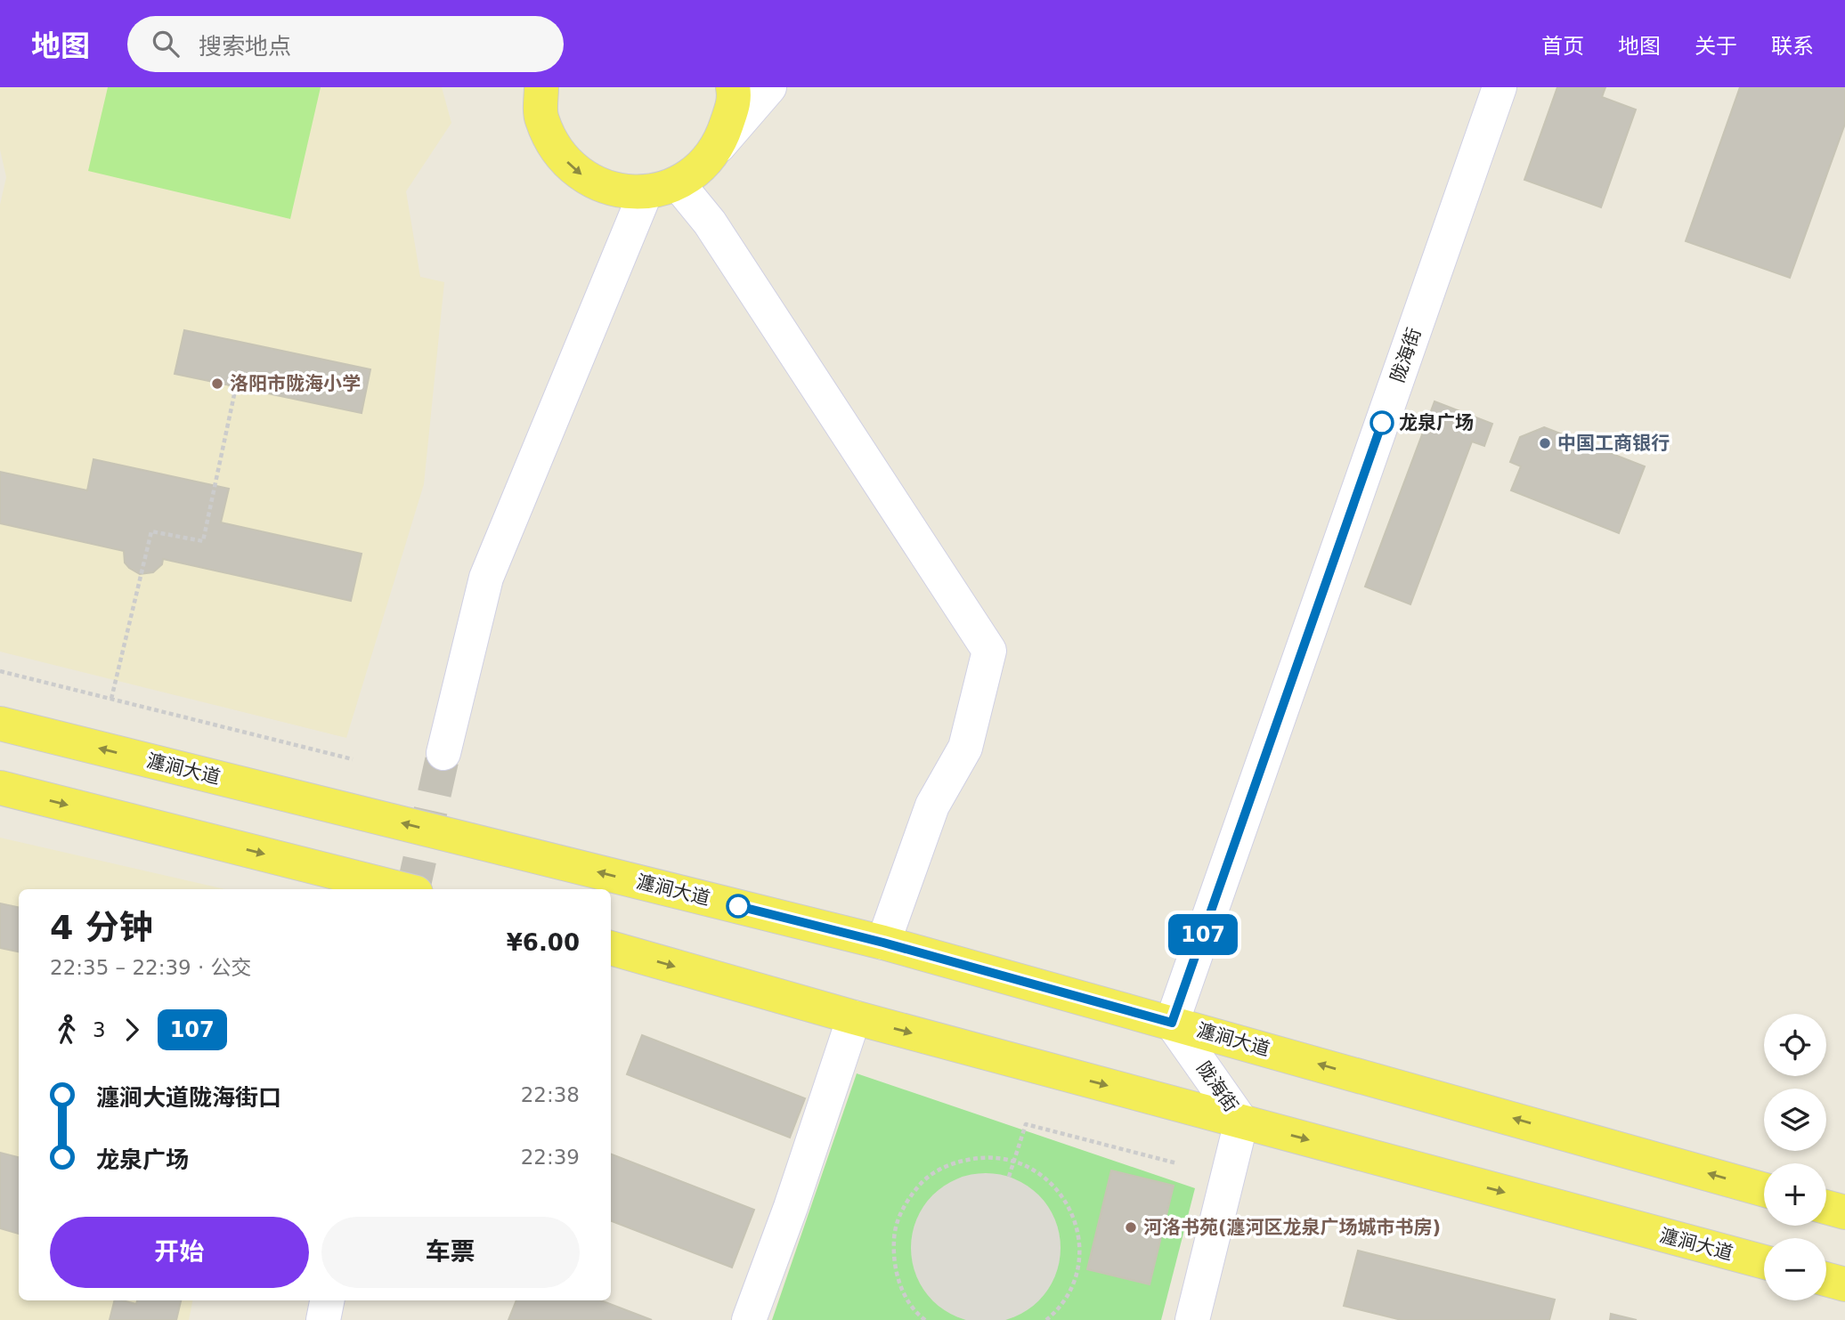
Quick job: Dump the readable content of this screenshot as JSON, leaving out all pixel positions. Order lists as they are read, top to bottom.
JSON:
{
  "streets": {
    "main road": ["瀍涧大道"],
    "street": ["陇海街"]
  },
  "crossings": [
    ["陇海街", "瀍涧大道"]
  ],
  "places": [
    "洛阳市陇海小学",
    "龙泉广场",
    "中国工商银行",
    "河洛书苑(瀍河区龙泉广场城市书房)"
  ],
  "lines": ["bus line 107"],
  "page": {
    "header": "地图",
    "search": "搜索地点",
    "nav": [
      "首页",
      "地图",
      "关于",
      "联系"
    ],
    "on_map": "107",
    "heading": ["4 分钟", "22:35 – 22:39 · 公交", "¥6.00"],
    "legs": ["3", "107"],
    "map_buttons": ["+", "−"],
    "list": [
      {
        "name": "瀍涧大道陇海街口",
        "value": "22:38"
      },
      {
        "name": "龙泉广场",
        "value": "22:39"
      }
    ],
    "buttons": ["开始", "车票"]
  }
}
